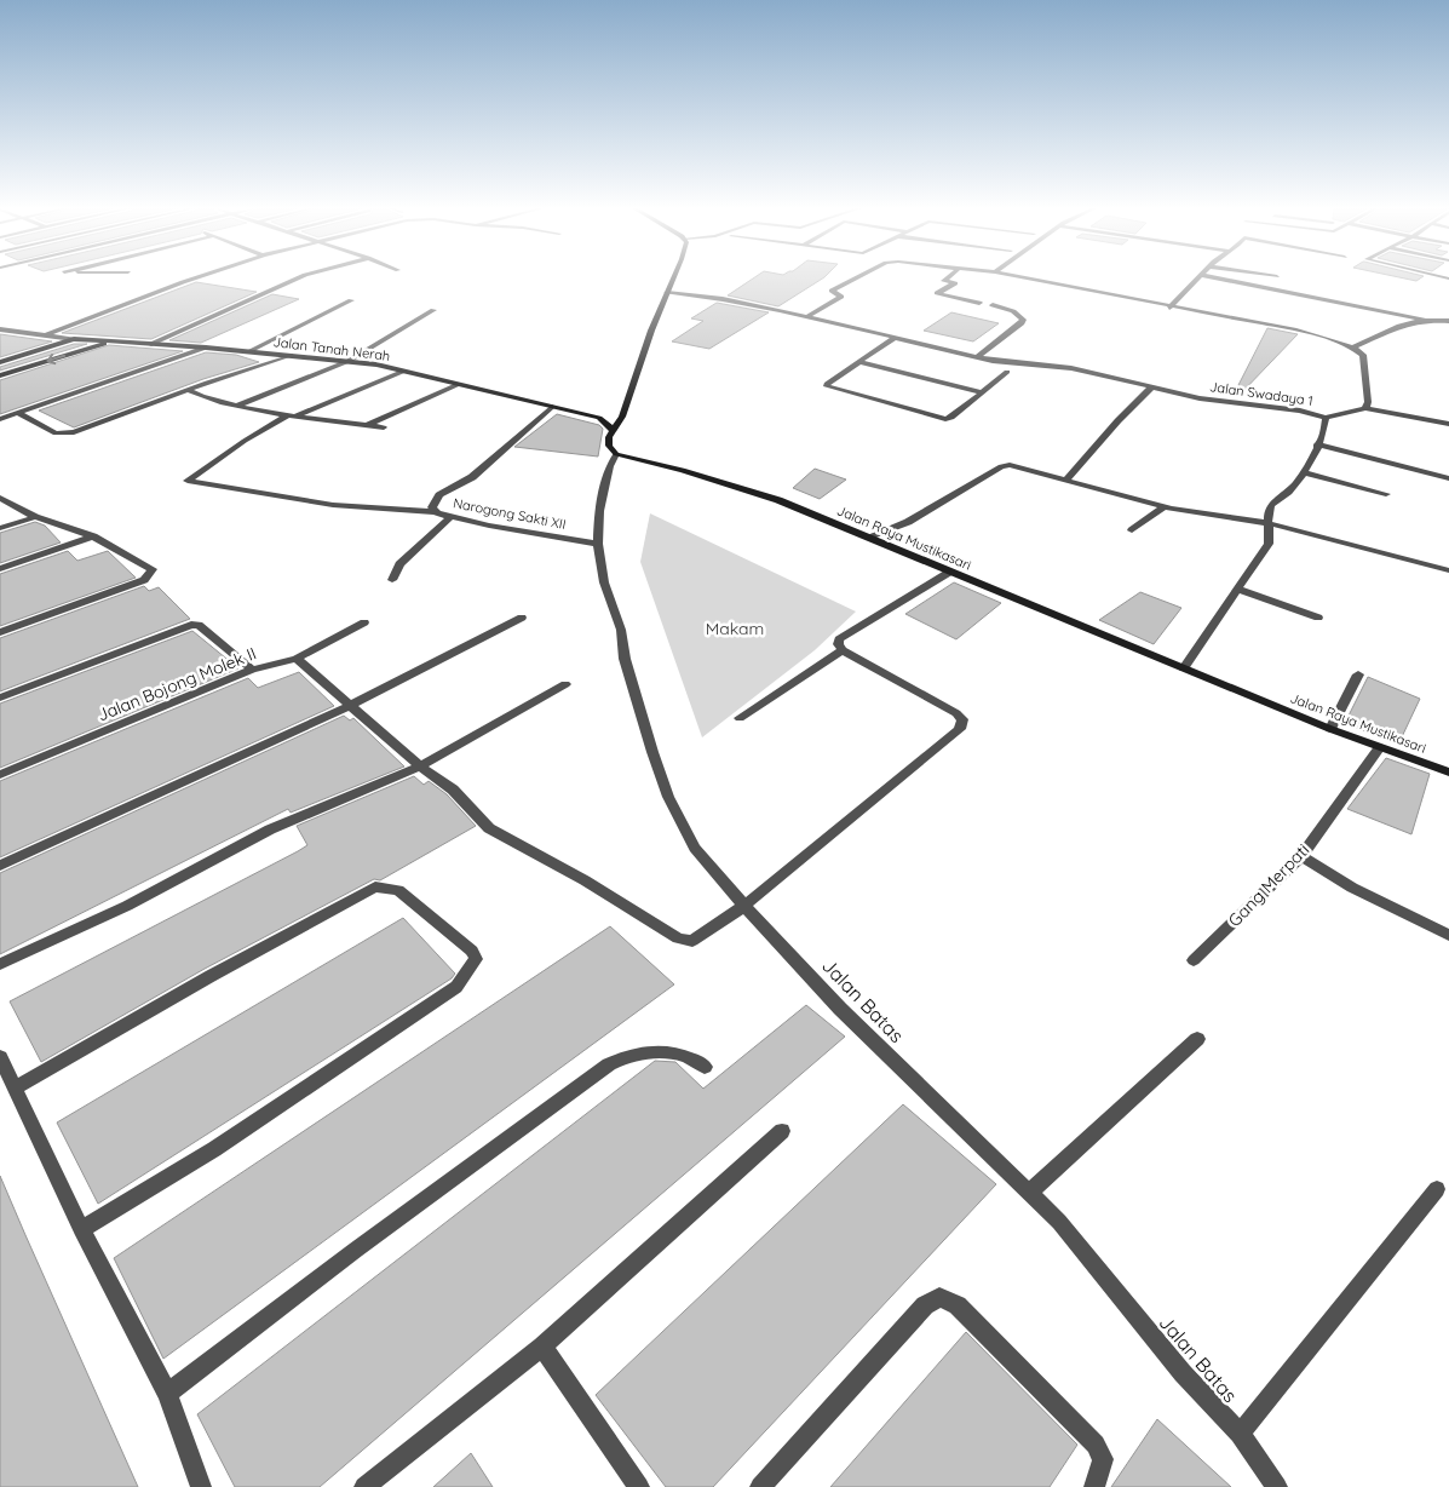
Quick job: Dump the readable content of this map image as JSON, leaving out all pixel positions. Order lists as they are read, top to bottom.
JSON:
{
  "streets": {
    "main road": ["Jalan Tanah Nerah", "Jalan Raya Mustikasari"],
    "street": [
      "Jalan Swadaya 1",
      "Narogong Sakti XII",
      "Jalan Bojong Molek II",
      "Gang Merpati",
      "Jalan Batas"
    ]
  },
  "crossings": [
    ["Jalan Tanah Nerah", "Narogong Sakti XII"],
    ["Jalan Swadaya 1", "Jalan Raya Mustikasari"],
    ["Narogong Sakti XII", "Jalan Batas"],
    ["Jalan Raya Mustikasari", "Gang Merpati"],
    ["Jalan Raya Mustikasari", "Jalan Batas"]
  ],
  "parks": ["Makam"]
}
